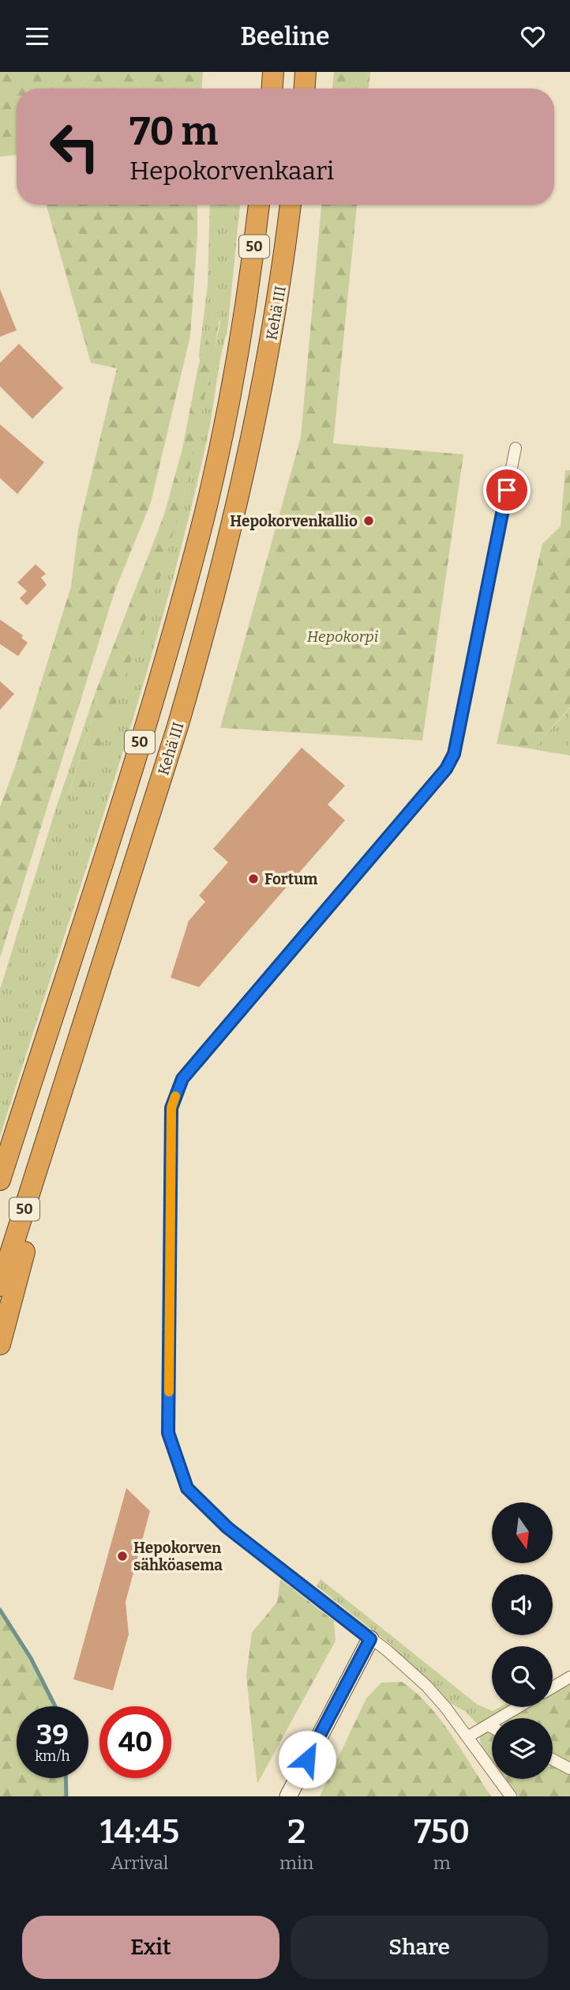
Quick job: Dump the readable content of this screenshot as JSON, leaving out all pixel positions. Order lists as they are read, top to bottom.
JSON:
{
  "streets": {
    "highway": ["50", "Kehä III"]
  },
  "parks": ["Hepokorpi"],
  "places": ["Hepokorvenkallio", "Fortum", "Hepokorven sähköasema"],
  "north": "bottom",
  "page": {
    "header": "Beeline",
    "turn": ["70 m", "Hepokorvenkaari"],
    "speed": "39 km/h",
    "limit": "40",
    "eta": [
      "14:45",
      "Arrival",
      "2",
      "min",
      "750",
      "m"
    ],
    "buttons": ["Exit", "Share"]
  }
}
